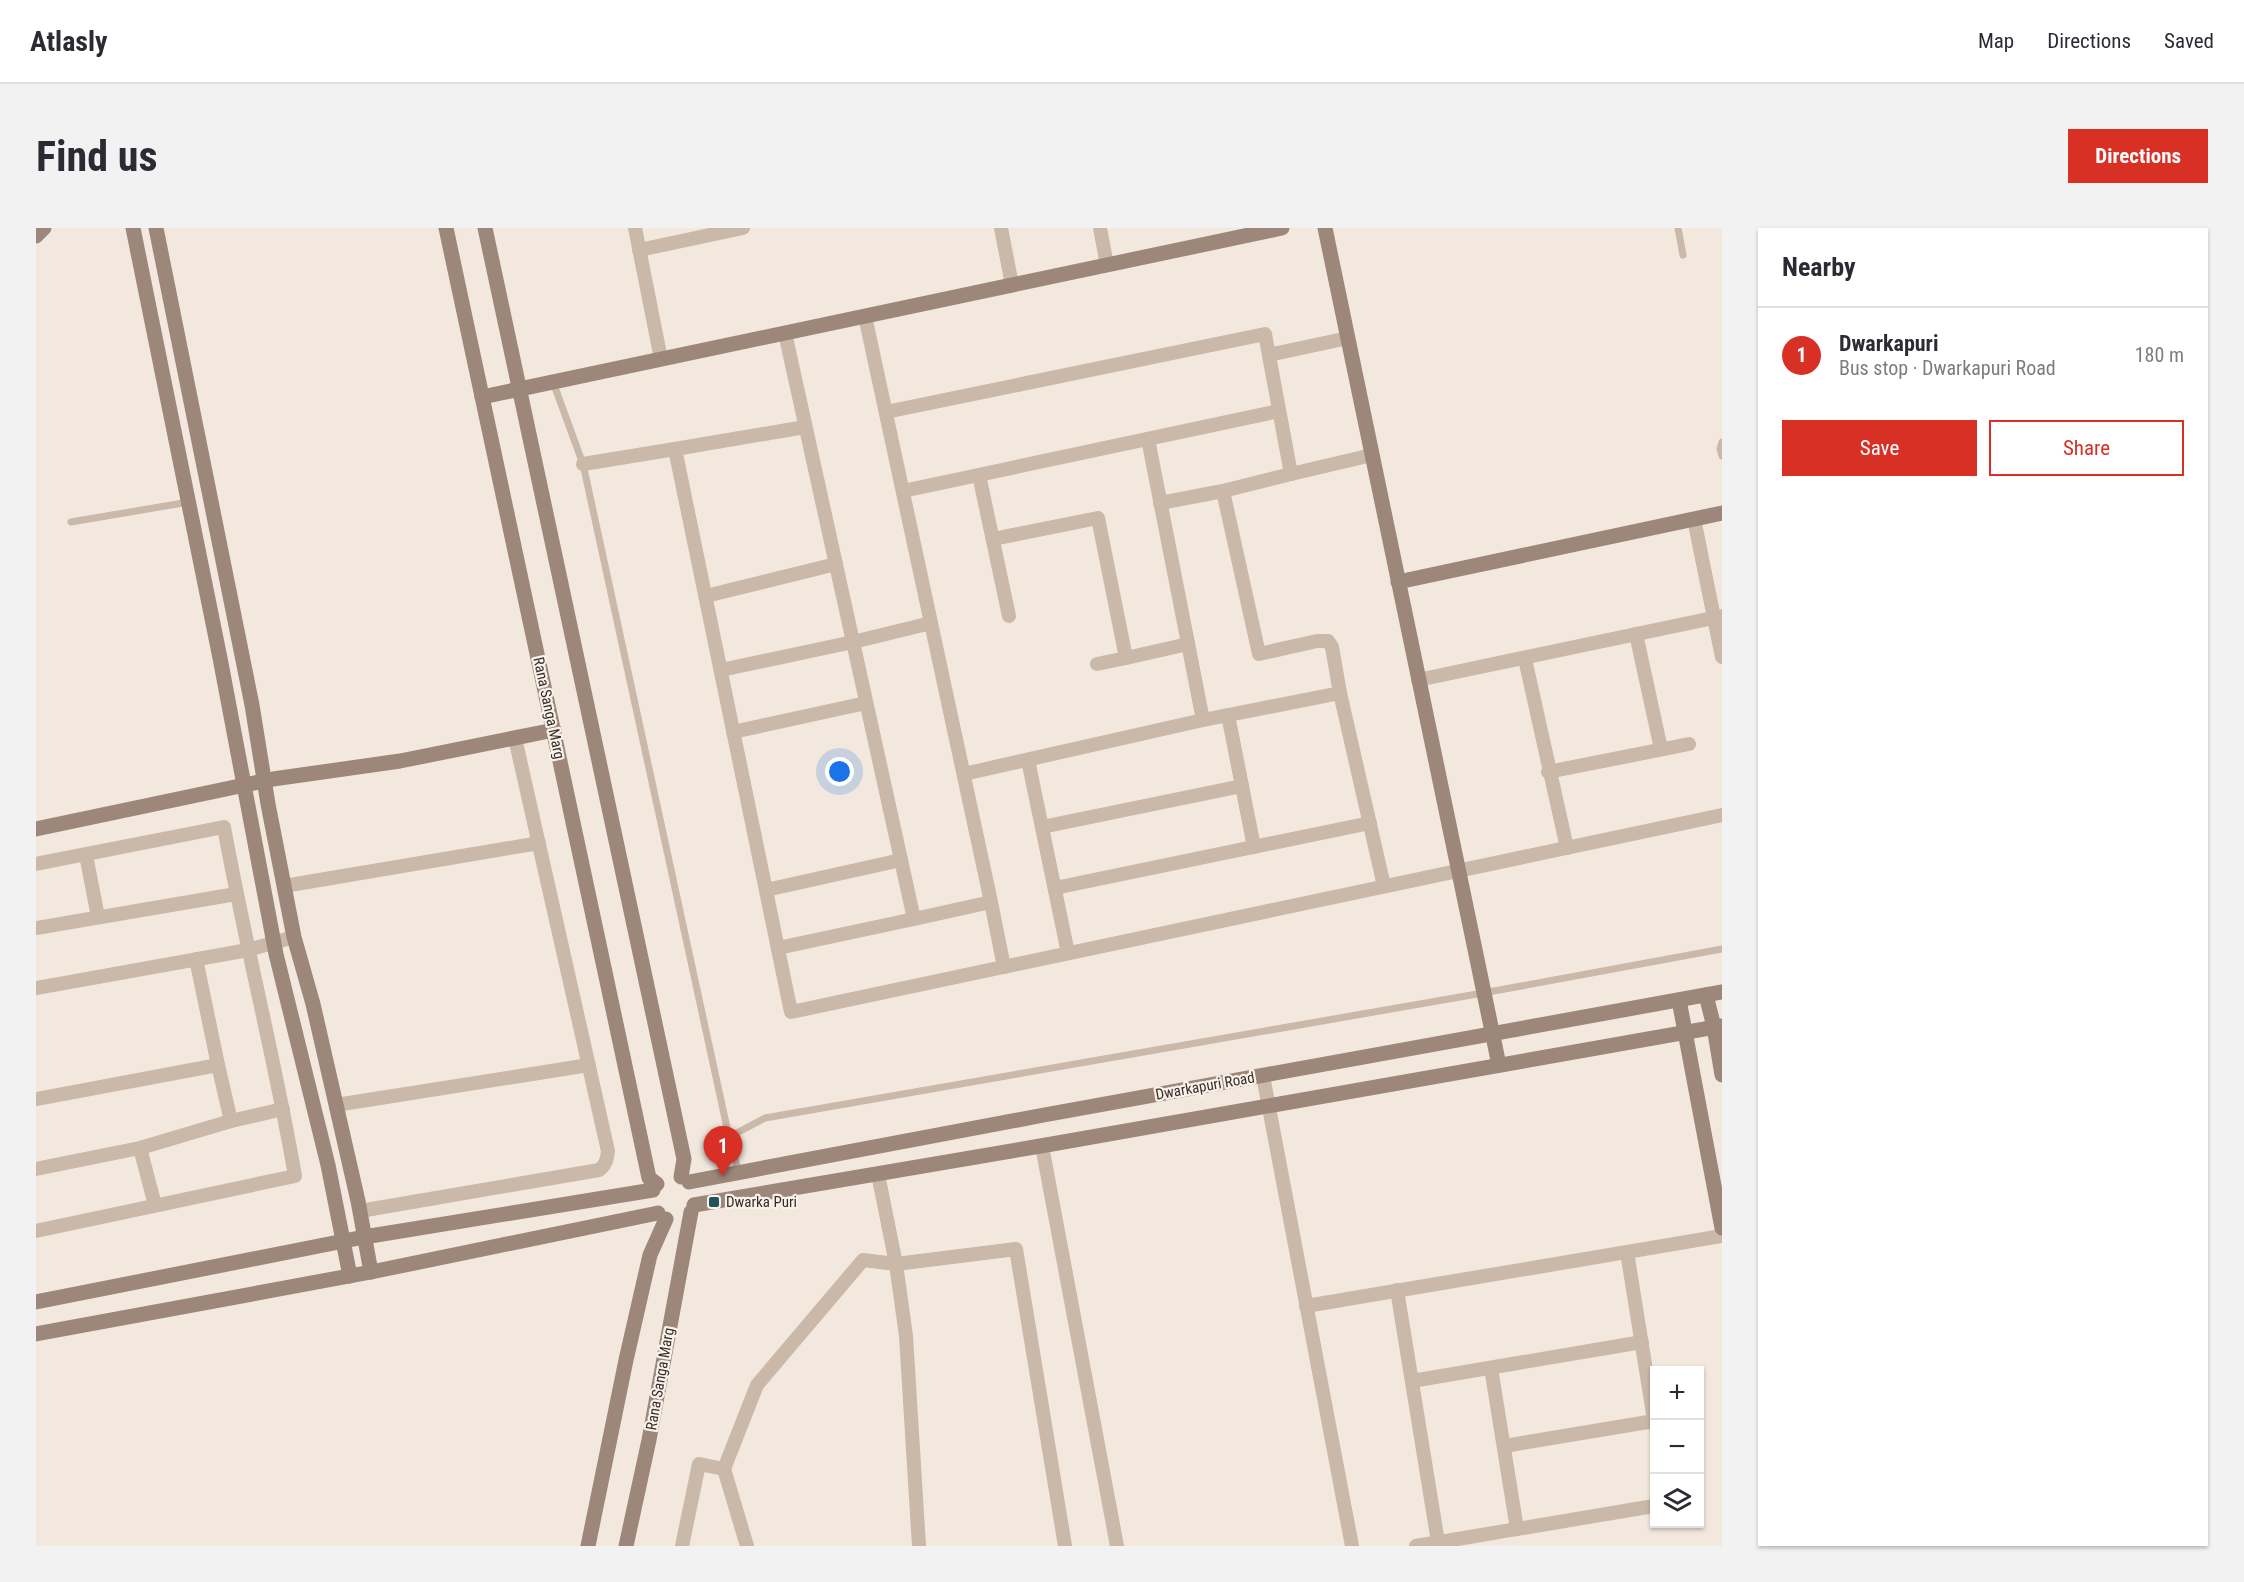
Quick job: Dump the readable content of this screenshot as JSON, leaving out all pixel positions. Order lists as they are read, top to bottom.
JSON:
{
  "streets": {
    "street": ["Rana Sanga Marg", "Dwarkapuri Road"]
  },
  "crossings": [
    ["Rana Sanga Marg", "Dwarkapuri Road"]
  ],
  "places": {
    "transit": ["Dwarka Puri"]
  },
  "page": {
    "header": "Atlasly",
    "nav": ["Map", "Directions", "Saved"],
    "buttons": [
      "Directions",
      ["Save", "Share"]
    ],
    "title": "Find us",
    "heading": "Nearby",
    "list": [
      {
        "mark": "1",
        "name": "Dwarkapuri",
        "note": "Bus stop · Dwarkapuri Road",
        "value": "180 m"
      }
    ],
    "pins": "1",
    "map_buttons": ["+", "−"]
  }
}
